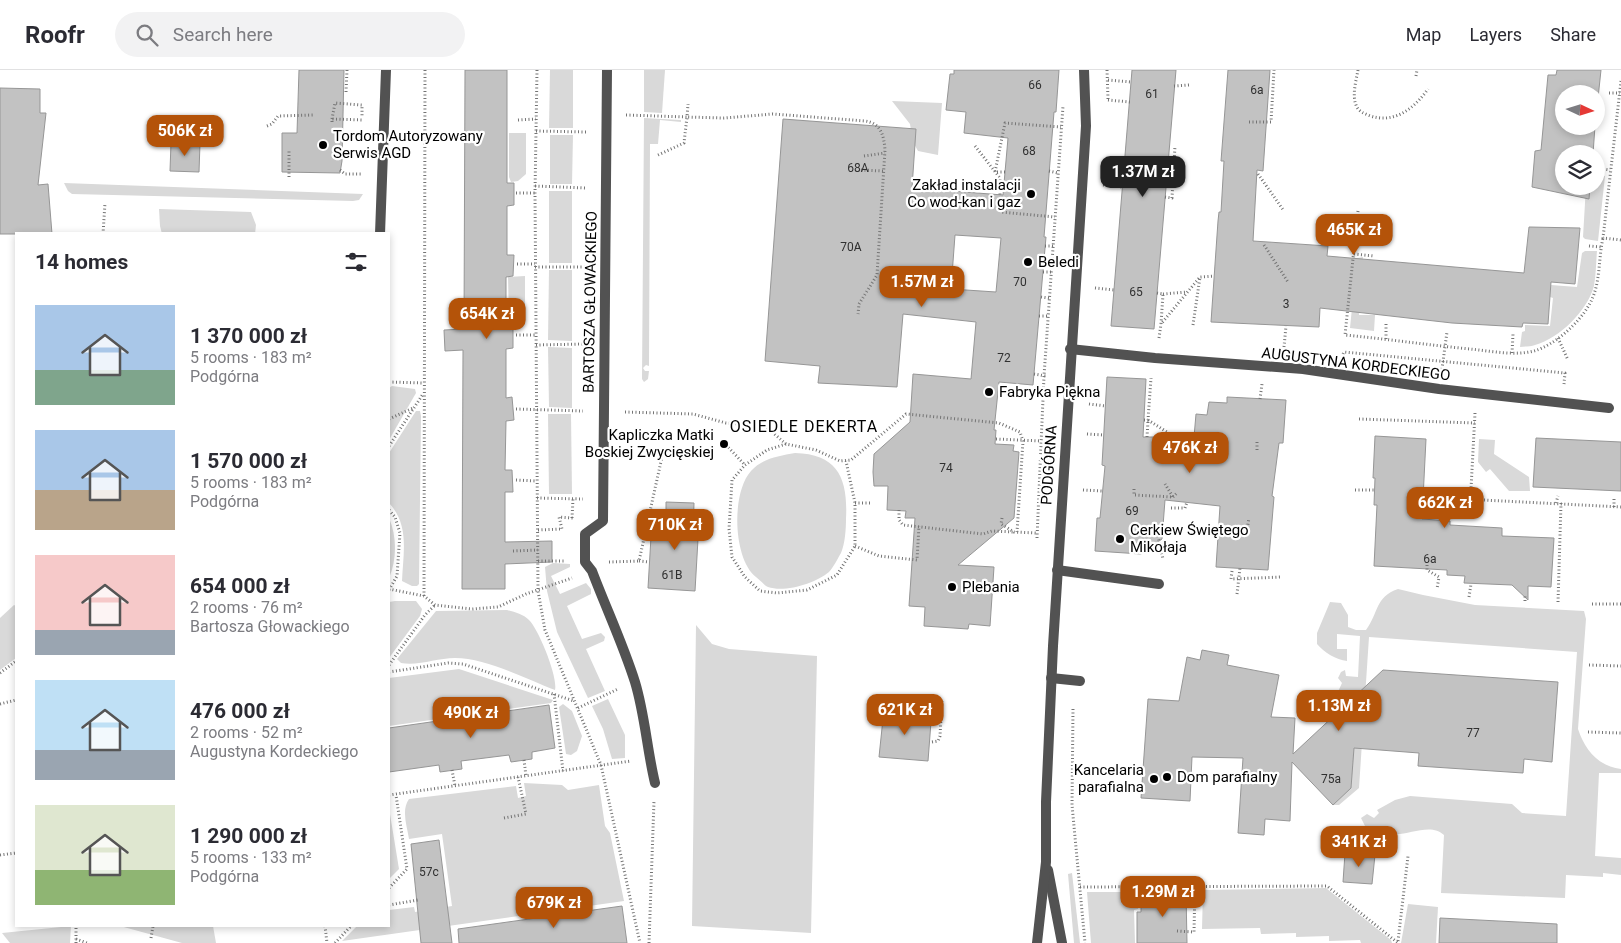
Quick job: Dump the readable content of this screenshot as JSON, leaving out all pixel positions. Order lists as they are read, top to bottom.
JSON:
{
  "streets": {
    "street": ["BARTOSZA GŁOWACKIEGO", "AUGUSTYNA KORDECKIEGO", "PODGÓRNA"]
  },
  "crossings": [
    ["AUGUSTYNA KORDECKIEGO", "PODGÓRNA"]
  ],
  "districts": ["OSIEDLE DEKERTA"],
  "places": [
    "Tordom Autoryzowany Serwis AGD",
    "Zakład instalacji Co wod-kan i gaz",
    "Beledi",
    "Fabryka Piękna",
    "Kapliczka Matki Boskiej Zwycięskiej",
    "Cerkiew Świętego Mikołaja",
    "Plebania",
    "Dom parafialny",
    "Kancelaria parafialna"
  ],
  "house_numbers": [
    "66",
    "6a",
    "61",
    "68",
    "68A",
    "70A",
    "70",
    "65",
    "3",
    "72",
    "74",
    "69",
    "6a",
    "61B",
    "77",
    "75a",
    "57c"
  ],
  "north": "right",
  "page": {
    "header": "Roofr",
    "search": "Search here",
    "nav": ["Map", "Layers", "Share"],
    "price": [
      "506K zł",
      "1.37M zł",
      "465K zł",
      "1.57M zł",
      "654K zł",
      "476K zł",
      "662K zł",
      "710K zł",
      "1.13M zł",
      "621K zł",
      "490K zł",
      "341K zł",
      "1.29M zł",
      "679K zł"
    ],
    "heading": "14 homes",
    "list": [
      {
        "name": "1 370 000 zł",
        "note": "5 rooms · 183 m² · Podgórna"
      },
      {
        "name": "1 570 000 zł",
        "note": "5 rooms · 183 m² · Podgórna"
      },
      {
        "name": "654 000 zł",
        "note": "2 rooms · 76 m² · Bartosza Głowackiego"
      },
      {
        "name": "476 000 zł",
        "note": "2 rooms · 52 m² · Augustyna Kordeckiego"
      },
      {
        "name": "1 290 000 zł",
        "note": "5 rooms · 133 m² · Podgórna"
      }
    ]
  }
}
